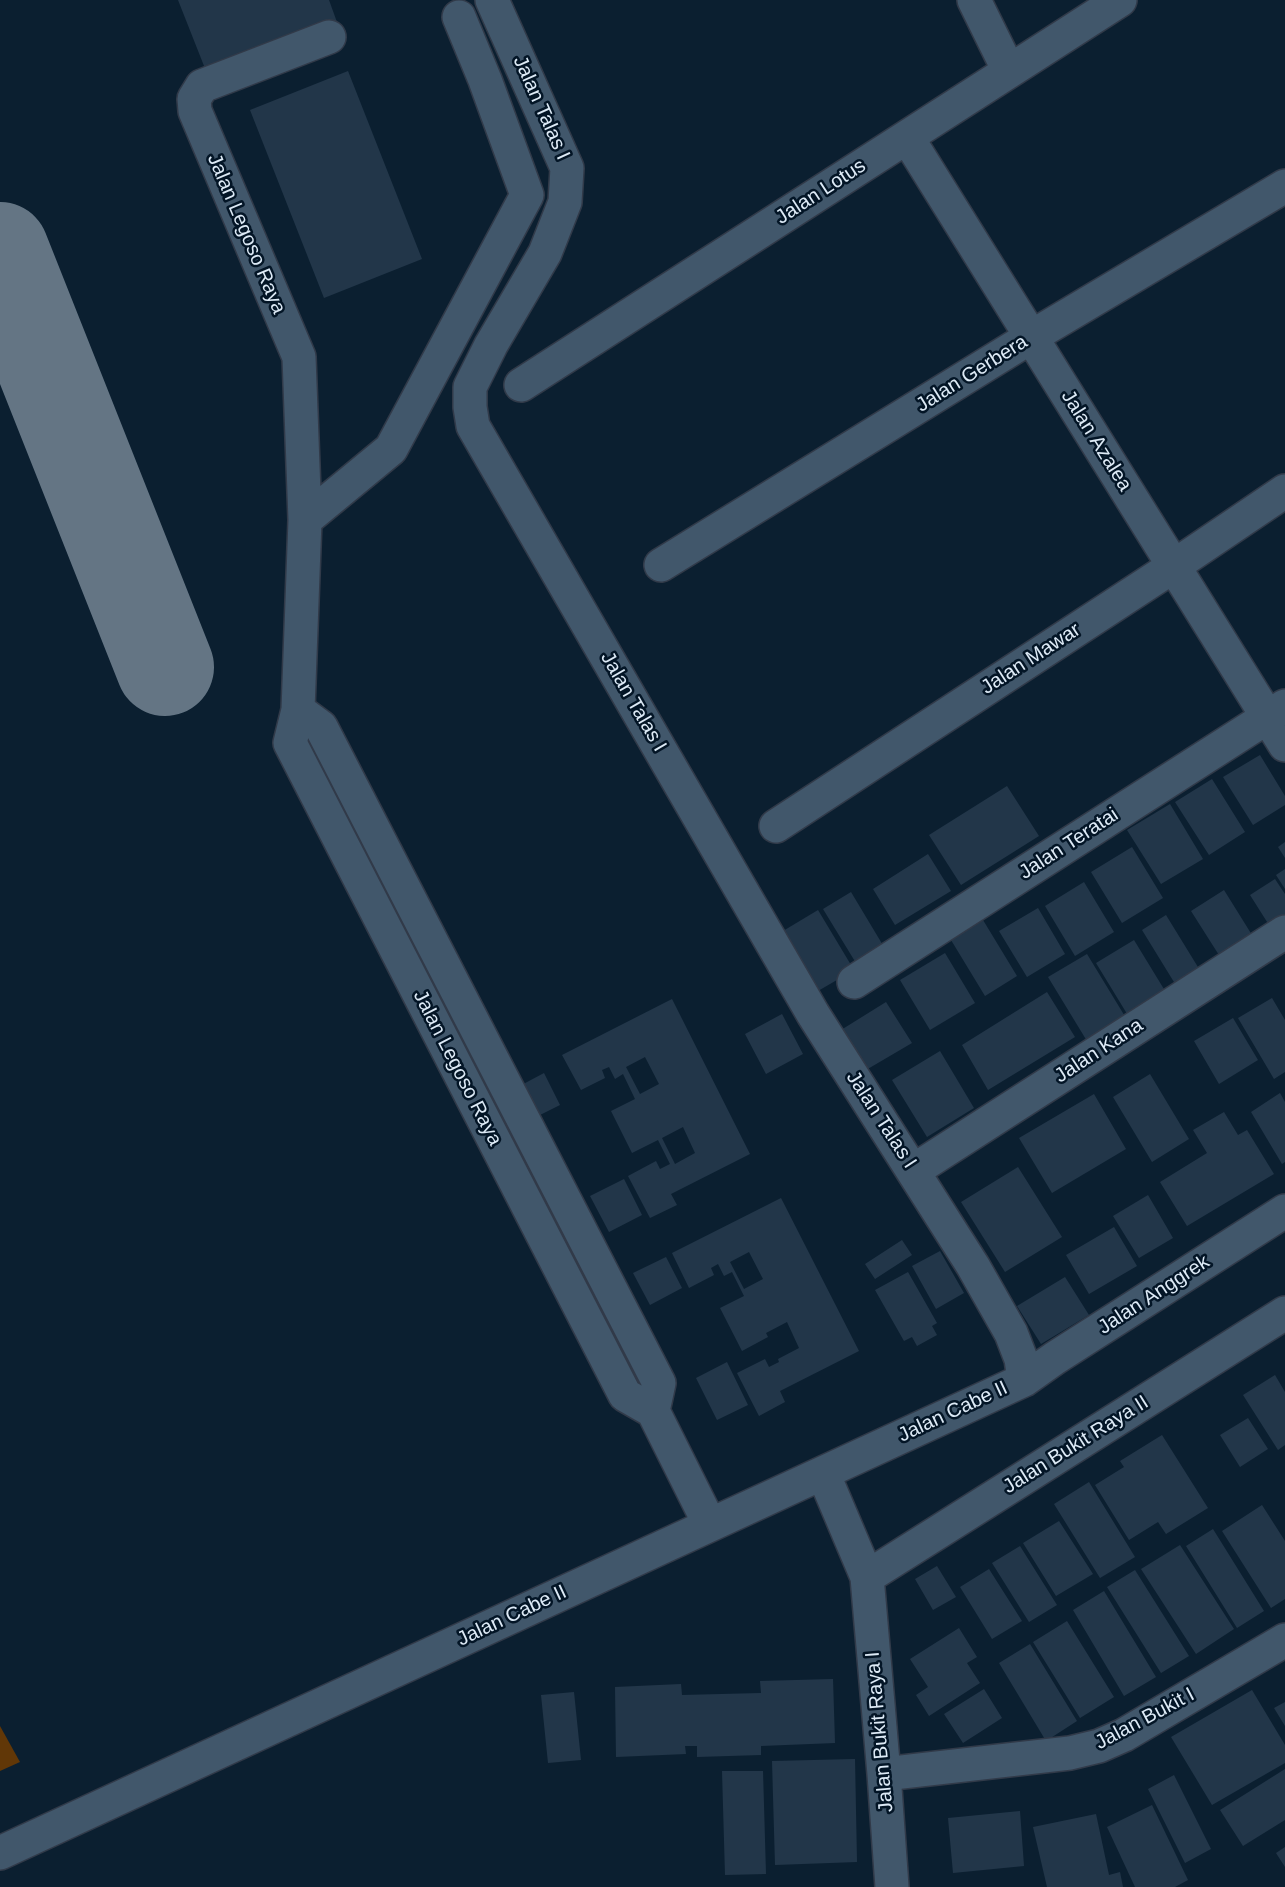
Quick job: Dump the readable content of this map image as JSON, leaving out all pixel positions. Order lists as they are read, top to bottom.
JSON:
{
  "streets": {
    "street": [
      "Jalan Talas I",
      "Jalan Lotus",
      "Jalan Legoso Raya",
      "Jalan Gerbera",
      "Jalan Azalea",
      "Jalan Mawar",
      "Jalan Teratai",
      "Jalan Kana",
      "Jalan Anggrek",
      "Jalan Cabe II",
      "Jalan Bukit Raya II",
      "Jalan Bukit I",
      "Jalan Bukit Raya I"
    ]
  },
  "crossings": [
    ["Jalan Talas I", "Jalan Kana"],
    ["Jalan Talas I", "Jalan Anggrek"],
    ["Jalan Talas I", "Jalan Cabe II"],
    ["Jalan Lotus", "Jalan Azalea"],
    ["Jalan Legoso Raya", "Jalan Cabe II"],
    ["Jalan Gerbera", "Jalan Azalea"],
    ["Jalan Azalea", "Jalan Mawar"],
    ["Jalan Azalea", "Jalan Teratai"],
    ["Jalan Anggrek", "Jalan Cabe II"],
    ["Jalan Cabe II", "Jalan Bukit Raya I"],
    ["Jalan Bukit Raya II", "Jalan Bukit Raya I"],
    ["Jalan Bukit I", "Jalan Bukit Raya I"]
  ]
}
